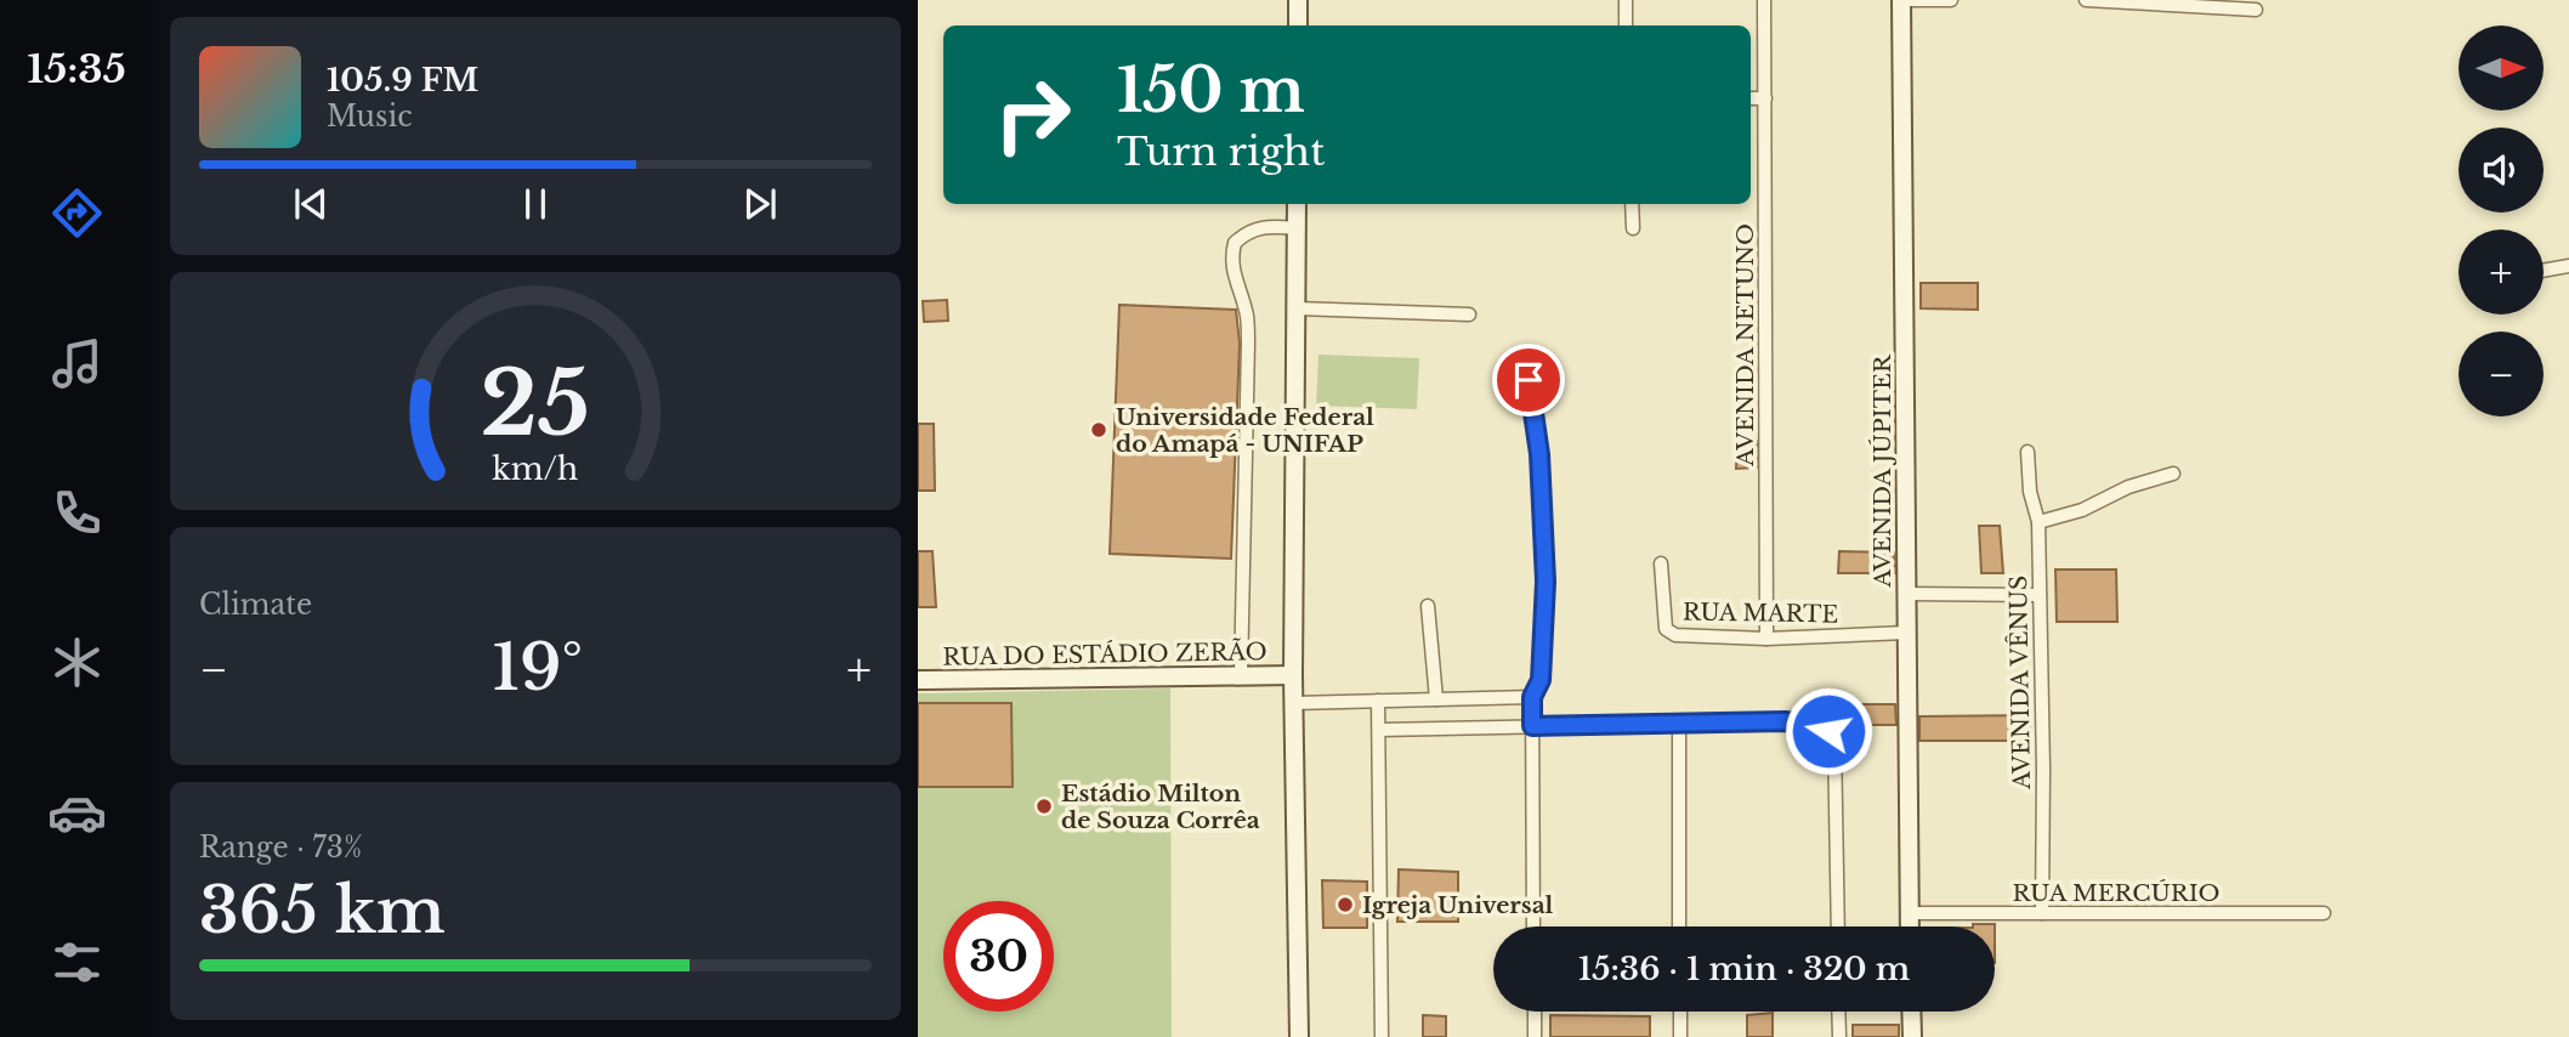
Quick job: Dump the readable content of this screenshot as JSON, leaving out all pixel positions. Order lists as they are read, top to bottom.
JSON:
{
  "streets": {
    "street": [
      "AVENIDA NETUNO",
      "AVENIDA JÚPITER",
      "RUA MARTE",
      "RUA DO ESTÁDIO ZERÃO",
      "AVENIDA VÊNUS",
      "RUA MERCÚRIO"
    ]
  },
  "crossings": [
    ["AVENIDA NETUNO", "RUA MARTE"],
    ["AVENIDA JÚPITER", "RUA MARTE"],
    ["AVENIDA JÚPITER", "RUA MERCÚRIO"],
    ["AVENIDA VÊNUS", "RUA MERCÚRIO"]
  ],
  "places": ["Universidade Federal do Amapá - UNIFAP", "Estádio Milton de Souza Corrêa", "Igreja Universal"],
  "north": "right",
  "page": {
    "tabs": "15:35",
    "map_buttons": ["+", "−"],
    "turn": ["150 m", "Turn right"],
    "song": ["105.9 FM", "Music"],
    "tile": [
      "Climate",
      ["Range · 73%", "365 km"]
    ],
    "heat": ["−", "19°", "+"],
    "limit": "30",
    "trip": "15:36 · 1 min · 320 m",
    "gauge": ["25", "km/h"]
  }
}
